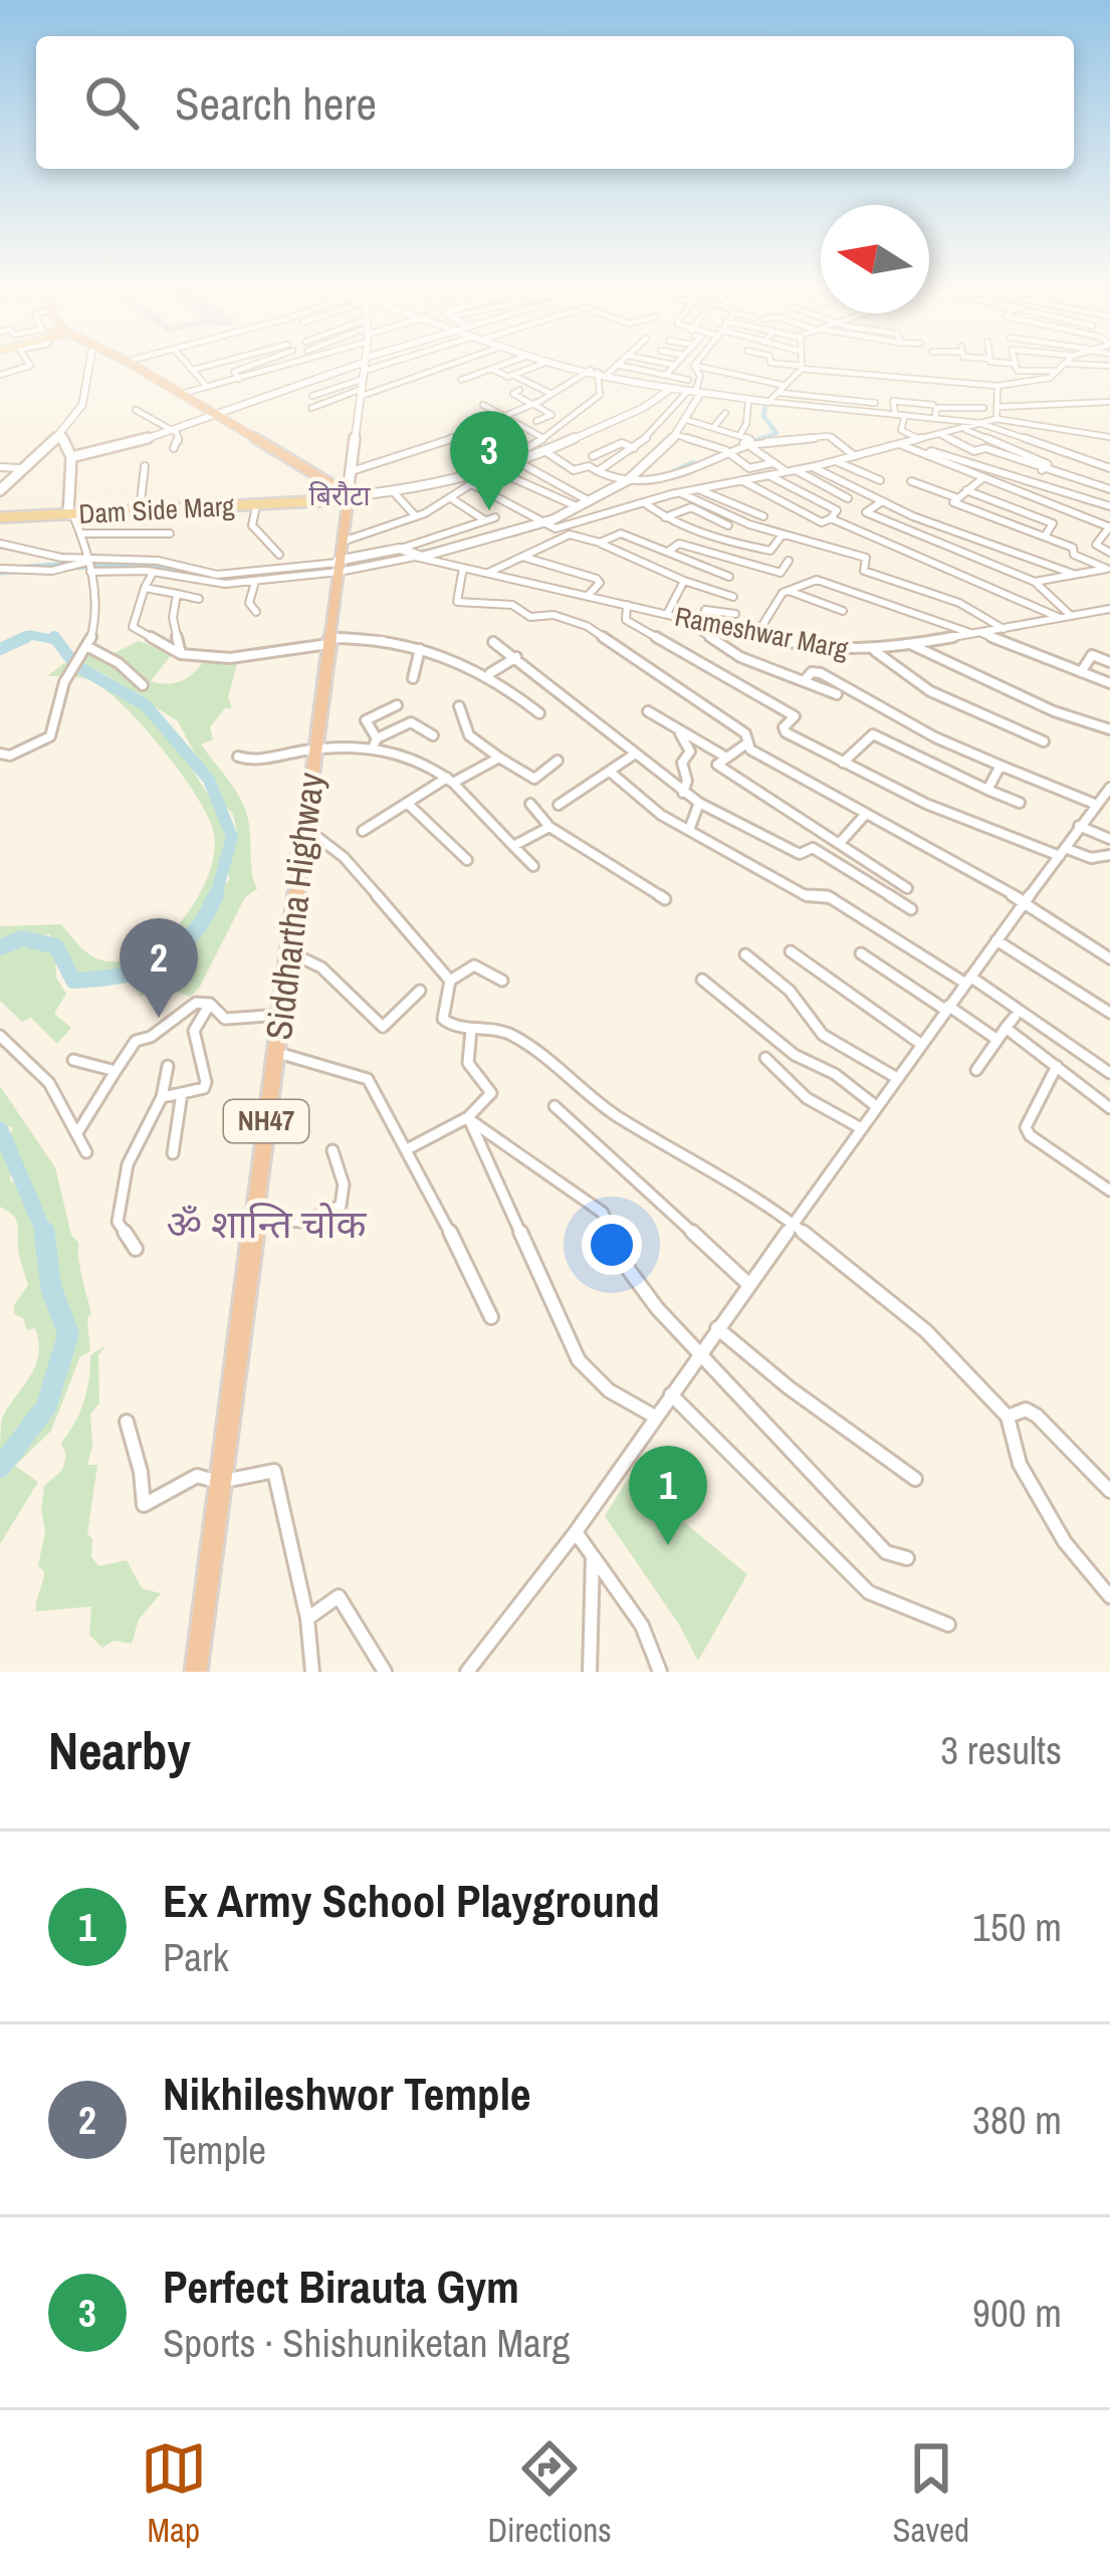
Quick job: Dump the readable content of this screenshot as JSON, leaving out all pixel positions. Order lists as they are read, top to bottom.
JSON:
{
  "streets": {
    "highway": ["Siddhartha Highway", "NH47"],
    "main road": ["Dam Side Marg"],
    "street": ["Rameshwar Marg"]
  },
  "crossings": [
    ["Dam Side Marg", "NH47"],
    ["Siddhartha Highway", "NH47"]
  ],
  "districts": ["बिरौटा", "ॐ शान्ति चोक"],
  "north": "left",
  "page": {
    "search": "Search here",
    "pins": ["3", "2", "1"],
    "heading": ["Nearby", "3 results"],
    "list": [
      {
        "mark": "1",
        "name": "Ex Army School Playground",
        "note": "Park",
        "value": "150 m"
      },
      {
        "mark": "2",
        "name": "Nikhileshwor Temple",
        "note": "Temple",
        "value": "380 m"
      },
      {
        "mark": "3",
        "name": "Perfect Birauta Gym",
        "note": "Sports · Shishuniketan Marg",
        "value": "900 m"
      }
    ],
    "nav": ["Map", "Directions", "Saved"]
  }
}
